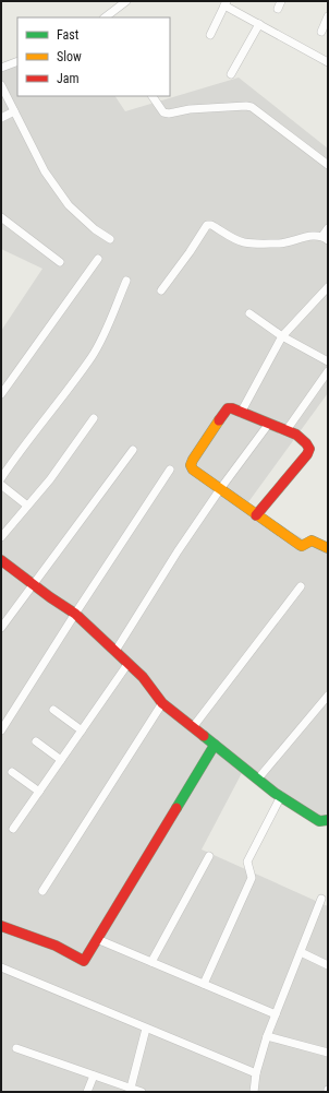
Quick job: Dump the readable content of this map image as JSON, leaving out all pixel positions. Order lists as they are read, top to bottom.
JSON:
{
  "legend": ["Fast", "Slow", "Jam"]
}
